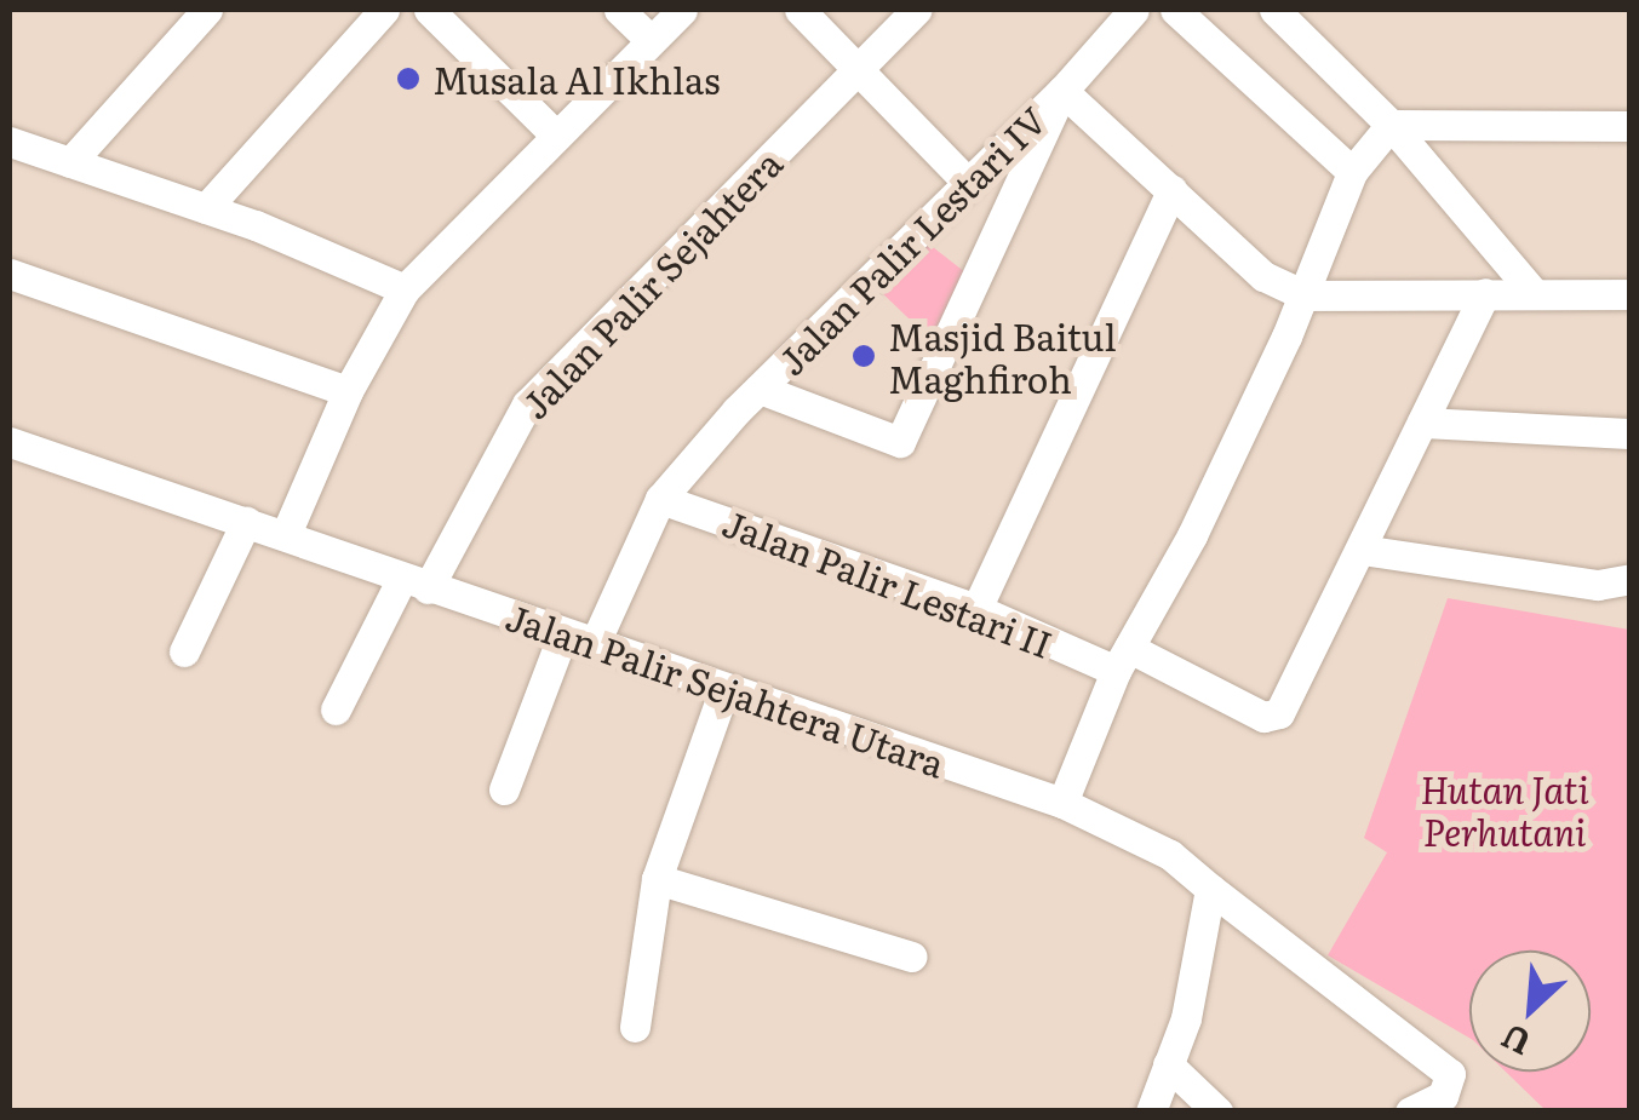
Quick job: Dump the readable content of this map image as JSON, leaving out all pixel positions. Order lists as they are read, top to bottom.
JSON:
{
  "streets": {
    "street": [
      "Jalan Palir Lestari IV",
      "Jalan Palir Sejahtera",
      "Jalan Palir Lestari II",
      "Jalan Palir Sejahtera Utara"
    ]
  },
  "crossings": [
    ["Jalan Palir Lestari IV", "Jalan Palir Lestari II"],
    ["Jalan Palir Lestari IV", "Jalan Palir Sejahtera Utara"],
    ["Jalan Palir Sejahtera", "Jalan Palir Sejahtera Utara"]
  ],
  "parks": ["Hutan Jati Perhutani"],
  "places": ["Musala Al Ikhlas", "Masjid Baitul Maghfiroh"],
  "north": "bottom left"
}
